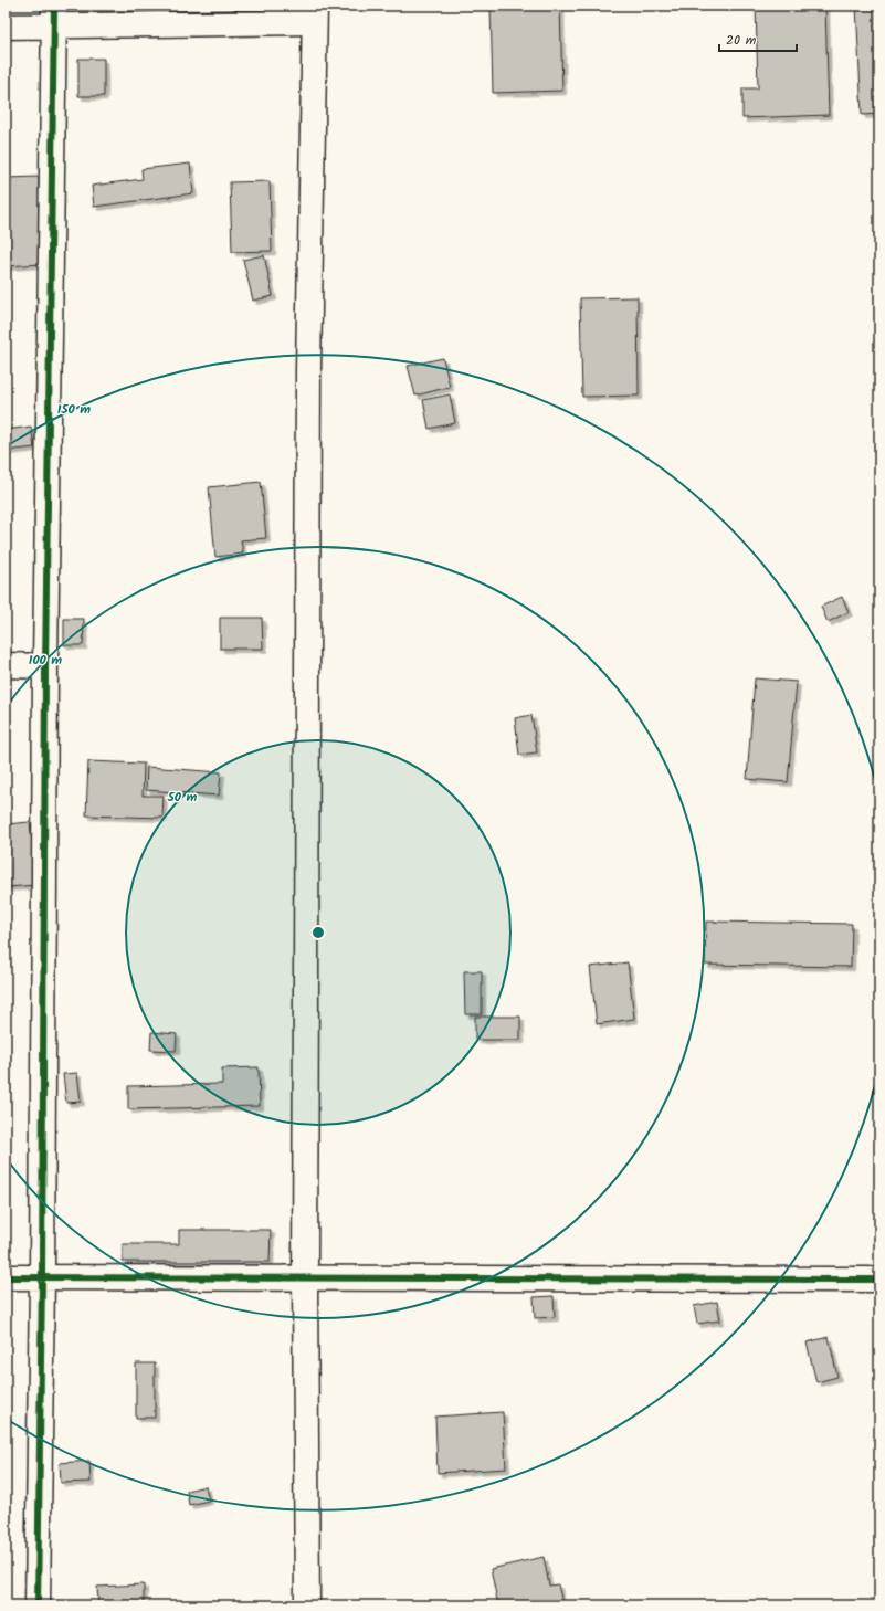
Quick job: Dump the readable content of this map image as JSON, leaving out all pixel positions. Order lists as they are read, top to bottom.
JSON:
{
  "scale_bar": "20 m",
  "rings": ["150 m", "100 m", "50 m"]
}
